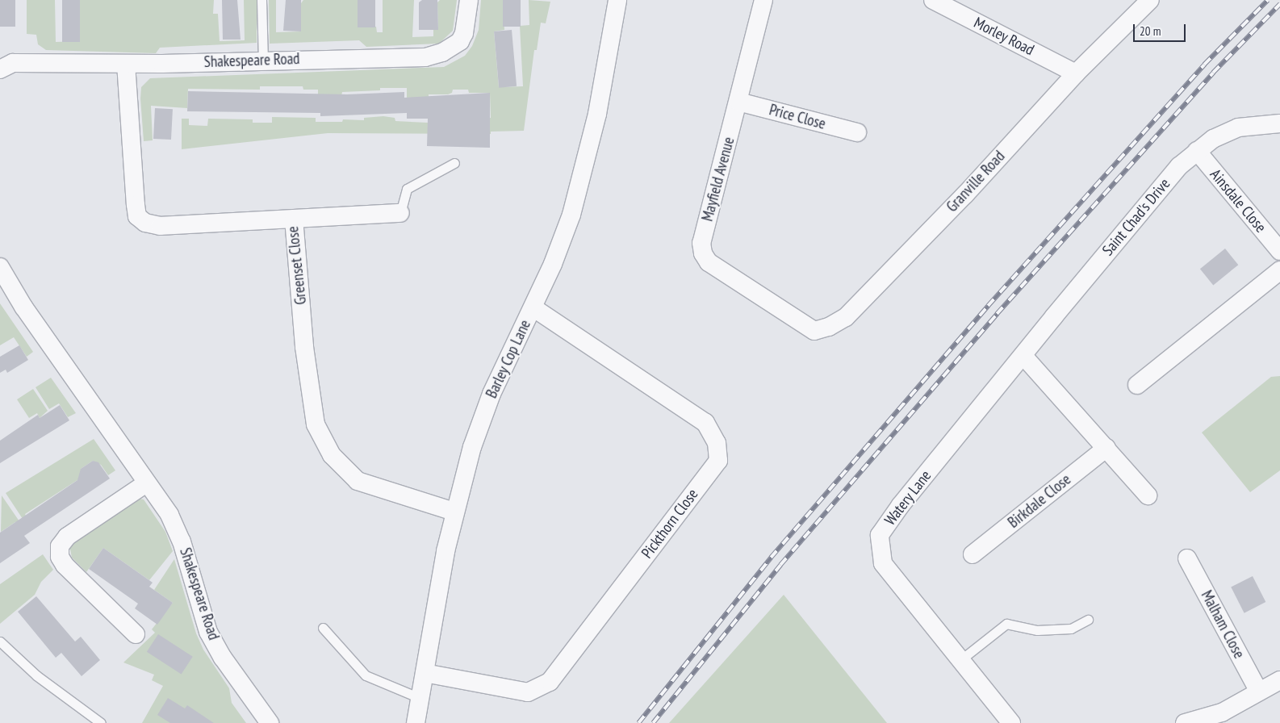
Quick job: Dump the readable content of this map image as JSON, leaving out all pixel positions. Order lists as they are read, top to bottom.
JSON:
{
  "streets": {
    "street": [
      "Morley Road",
      "Shakespeare Road",
      "Price Close",
      "Mayfield Avenue",
      "Granville Road",
      "Ainsdale Close",
      "Saint Chad's Drive",
      "Greenset Close",
      "Barley Cop Lane",
      "Watery Lane",
      "Birkdale Close",
      "Pickthorn Close",
      "Malham Close"
    ]
  },
  "crossings": [
    ["Morley Road", "Granville Road"],
    ["Shakespeare Road", "Greenset Close"],
    ["Price Close", "Mayfield Avenue"],
    ["Mayfield Avenue", "Granville Road"],
    ["Ainsdale Close", "Saint Chad's Drive"],
    ["Saint Chad's Drive", "Watery Lane"],
    ["Greenset Close", "Barley Cop Lane"],
    ["Barley Cop Lane", "Pickthorn Close"]
  ],
  "scale_bar": "20 m"
}
